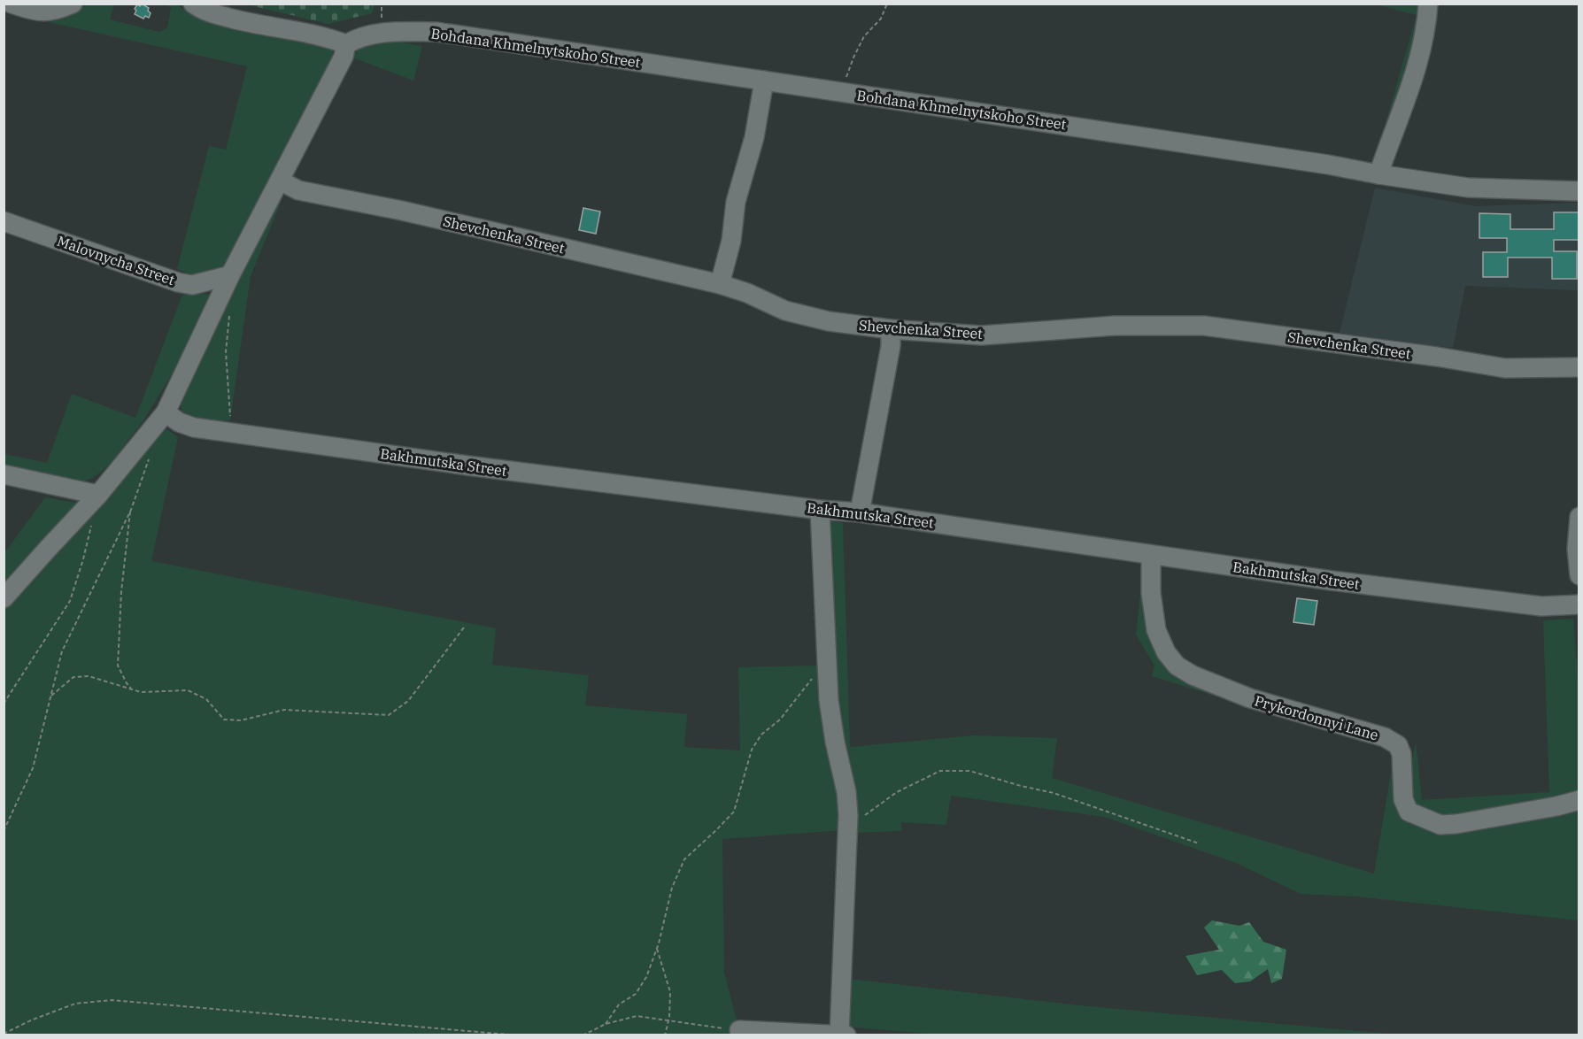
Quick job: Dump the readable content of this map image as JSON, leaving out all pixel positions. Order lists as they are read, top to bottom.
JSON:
{
  "streets": {
    "street": [
      "Bohdana Khmelnytskoho Street",
      "Shevchenka Street",
      "Malovnycha Street",
      "Bakhmutska Street",
      "Prykordonnyi Lane"
    ]
  },
  "crossings": [
    ["Bakhmutska Street", "Prykordonnyi Lane"]
  ]
}
